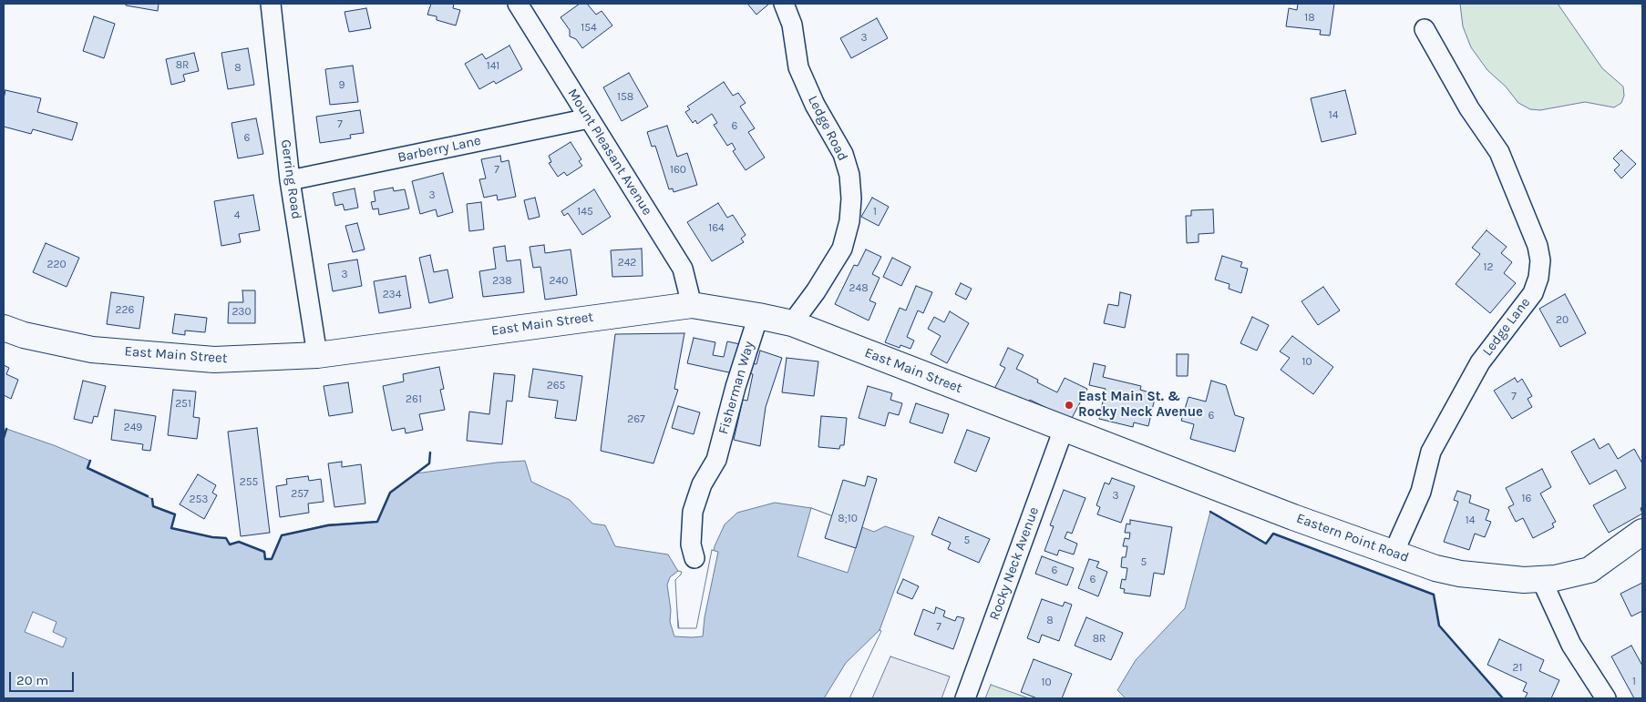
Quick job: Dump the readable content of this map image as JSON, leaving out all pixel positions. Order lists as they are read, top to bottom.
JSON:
{
  "streets": {
    "main road": ["East Main Street", "Eastern Point Road"],
    "street": [
      "Ledge Road",
      "Barberry Lane",
      "Mount Pleasant Avenue",
      "Gerring Road",
      "Ledge Lane",
      "Fisherman Way",
      "Rocky Neck Avenue"
    ]
  },
  "crossings": [
    ["Ledge Road", "East Main Street"],
    ["Barberry Lane", "Mount Pleasant Avenue"],
    ["Barberry Lane", "Gerring Road"],
    ["Mount Pleasant Avenue", "East Main Street"],
    ["Gerring Road", "East Main Street"],
    ["East Main Street", "Fisherman Way"],
    ["East Main Street", "Eastern Point Road"],
    ["East Main Street", "Rocky Neck Avenue"],
    ["Ledge Lane", "Eastern Point Road"],
    ["Eastern Point Road", "Rocky Neck Avenue"]
  ],
  "places": ["East Main St. & Rocky Neck Avenue"],
  "house_numbers": [
    "18",
    "154",
    "3",
    "8R",
    "141",
    "8",
    "9",
    "158",
    "14",
    "7",
    "6",
    "6",
    "7",
    "160",
    "3",
    "145",
    "1",
    "4",
    "164",
    "242",
    "220",
    "12",
    "3",
    "238",
    "240",
    "248",
    "234",
    "226",
    "230",
    "20",
    "10",
    "265",
    "7",
    "261",
    "251",
    "6",
    "267",
    "249",
    "255",
    "257",
    "3",
    "16",
    "253",
    "8;10",
    "14",
    "5",
    "5",
    "6",
    "6",
    "8",
    "7",
    "8R",
    "21",
    "1",
    "10"
  ],
  "scale_bar": "20 m"
}
